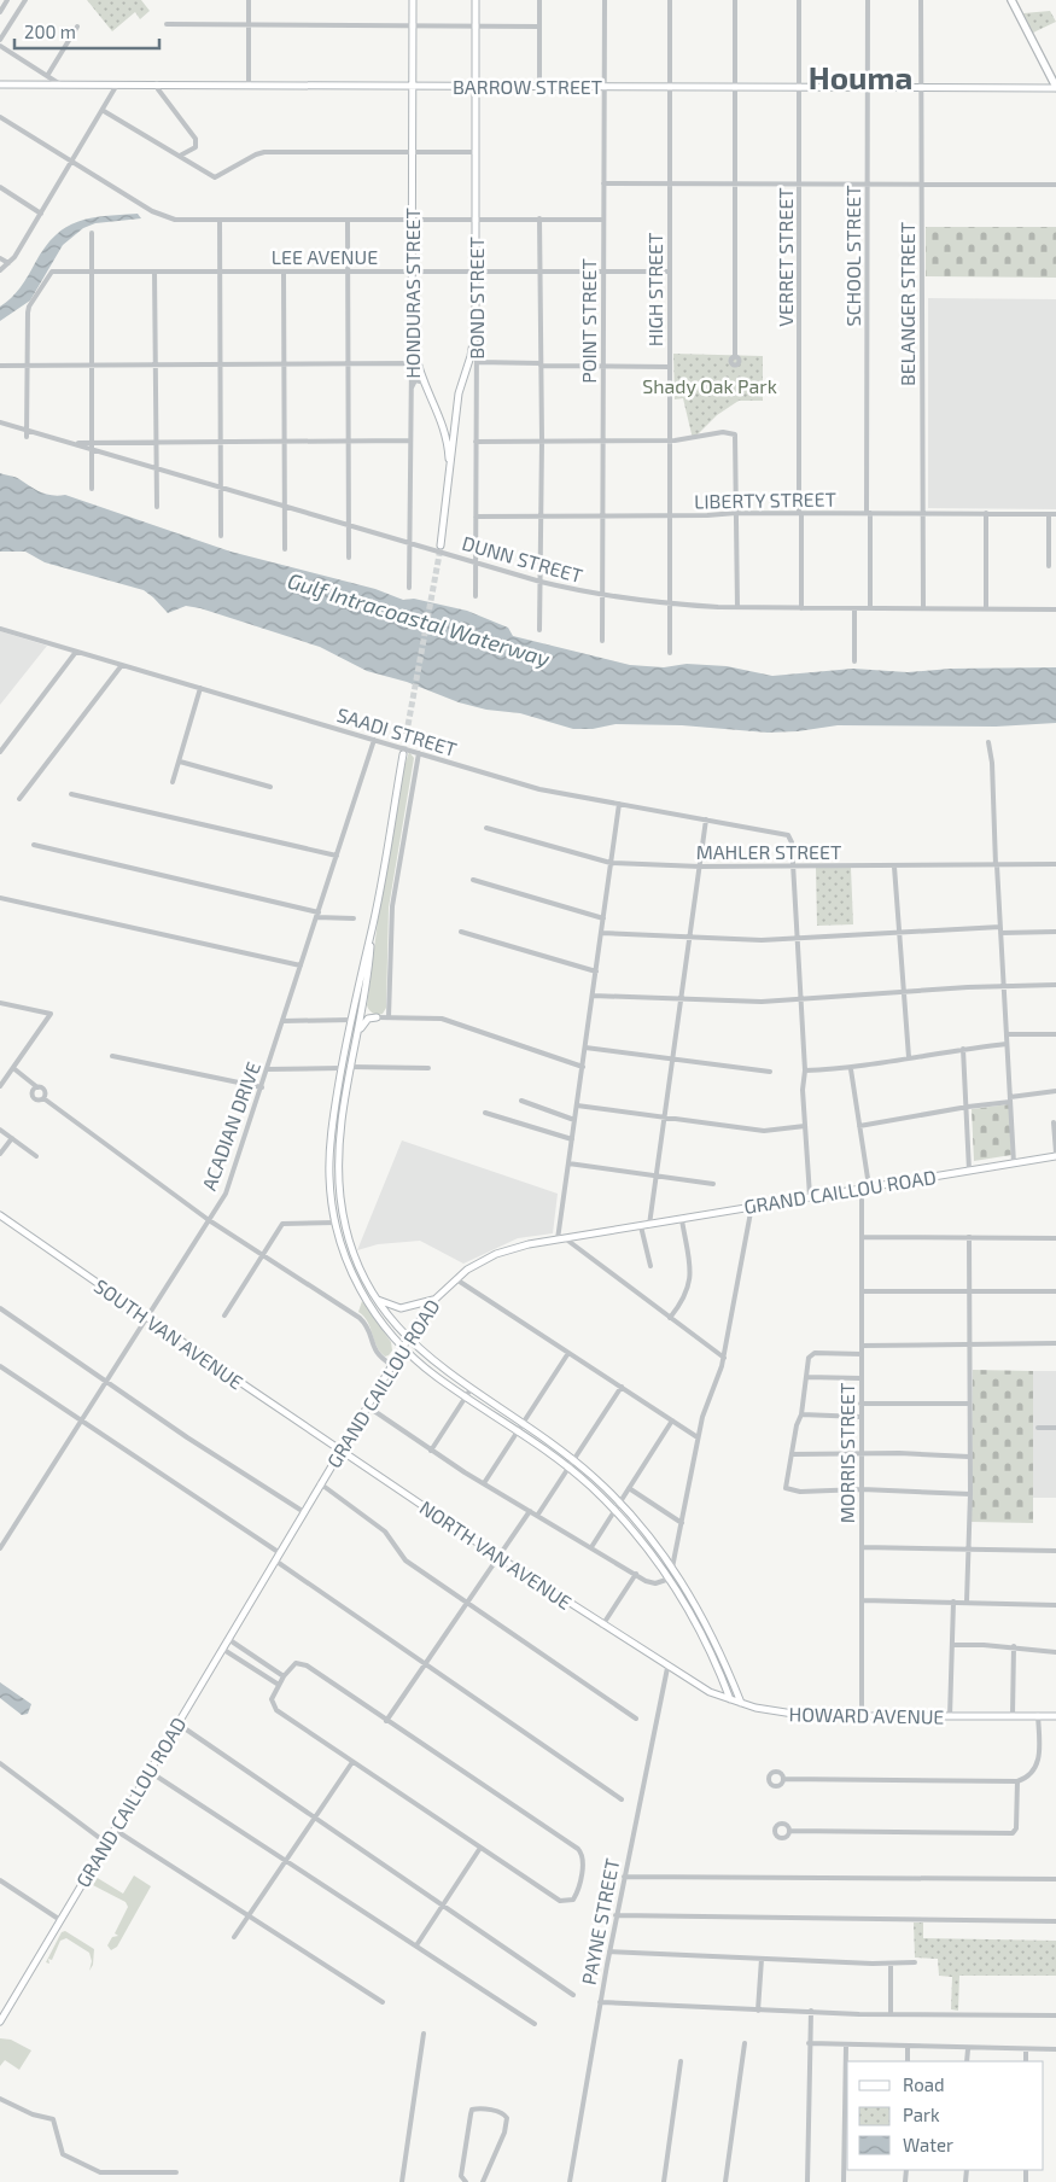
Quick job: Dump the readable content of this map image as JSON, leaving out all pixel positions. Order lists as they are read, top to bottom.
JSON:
{
  "streets": {
    "main road": [
      "BARROW STREET",
      "HONDURAS STREET",
      "BOND STREET",
      "GRAND CAILLOU ROAD",
      "SOUTH VAN AVENUE",
      "NORTH VAN AVENUE",
      "HOWARD AVENUE"
    ],
    "street": [
      "LEE AVENUE",
      "SCHOOL STREET",
      "VERRET STREET",
      "HIGH STREET",
      "BELANGER STREET",
      "POINT STREET",
      "LIBERTY STREET",
      "DUNN STREET",
      "SAADI STREET",
      "MAHLER STREET",
      "ACADIAN DRIVE",
      "MORRIS STREET",
      "PAYNE STREET"
    ]
  },
  "crossings": [
    ["BARROW STREET", "SCHOOL STREET"],
    ["BARROW STREET", "VERRET STREET"],
    ["BARROW STREET", "HIGH STREET"],
    ["BARROW STREET", "HONDURAS STREET"],
    ["BARROW STREET", "BOND STREET"],
    ["BARROW STREET", "BELANGER STREET"],
    ["BARROW STREET", "POINT STREET"],
    ["LEE AVENUE", "HIGH STREET"],
    ["LEE AVENUE", "HONDURAS STREET"],
    ["LEE AVENUE", "BOND STREET"],
    ["LEE AVENUE", "POINT STREET"],
    ["SCHOOL STREET", "LIBERTY STREET"],
    ["SCHOOL STREET", "DUNN STREET"],
    ["VERRET STREET", "LIBERTY STREET"],
    ["VERRET STREET", "DUNN STREET"],
    ["HIGH STREET", "LIBERTY STREET"],
    ["HIGH STREET", "DUNN STREET"],
    ["HONDURAS STREET", "DUNN STREET"],
    ["BOND STREET", "LIBERTY STREET"],
    ["BOND STREET", "DUNN STREET"],
    ["BELANGER STREET", "LIBERTY STREET"],
    ["BELANGER STREET", "DUNN STREET"],
    ["POINT STREET", "LIBERTY STREET"],
    ["POINT STREET", "DUNN STREET"],
    ["SAADI STREET", "MAHLER STREET"],
    ["SAADI STREET", "ACADIAN DRIVE"],
    ["ACADIAN DRIVE", "SOUTH VAN AVENUE"],
    ["GRAND CAILLOU ROAD", "SOUTH VAN AVENUE"],
    ["GRAND CAILLOU ROAD", "MORRIS STREET"],
    ["GRAND CAILLOU ROAD", "NORTH VAN AVENUE"],
    ["SOUTH VAN AVENUE", "NORTH VAN AVENUE"],
    ["MORRIS STREET", "HOWARD AVENUE"],
    ["NORTH VAN AVENUE", "HOWARD AVENUE"],
    ["HOWARD AVENUE", "PAYNE STREET"]
  ],
  "districts": ["Houma"],
  "water": ["Gulf Intracoastal Waterway"],
  "parks": ["Shady Oak Park"],
  "legend": ["Road", "Park", "Water"],
  "scale_bar": "200 m"
}
